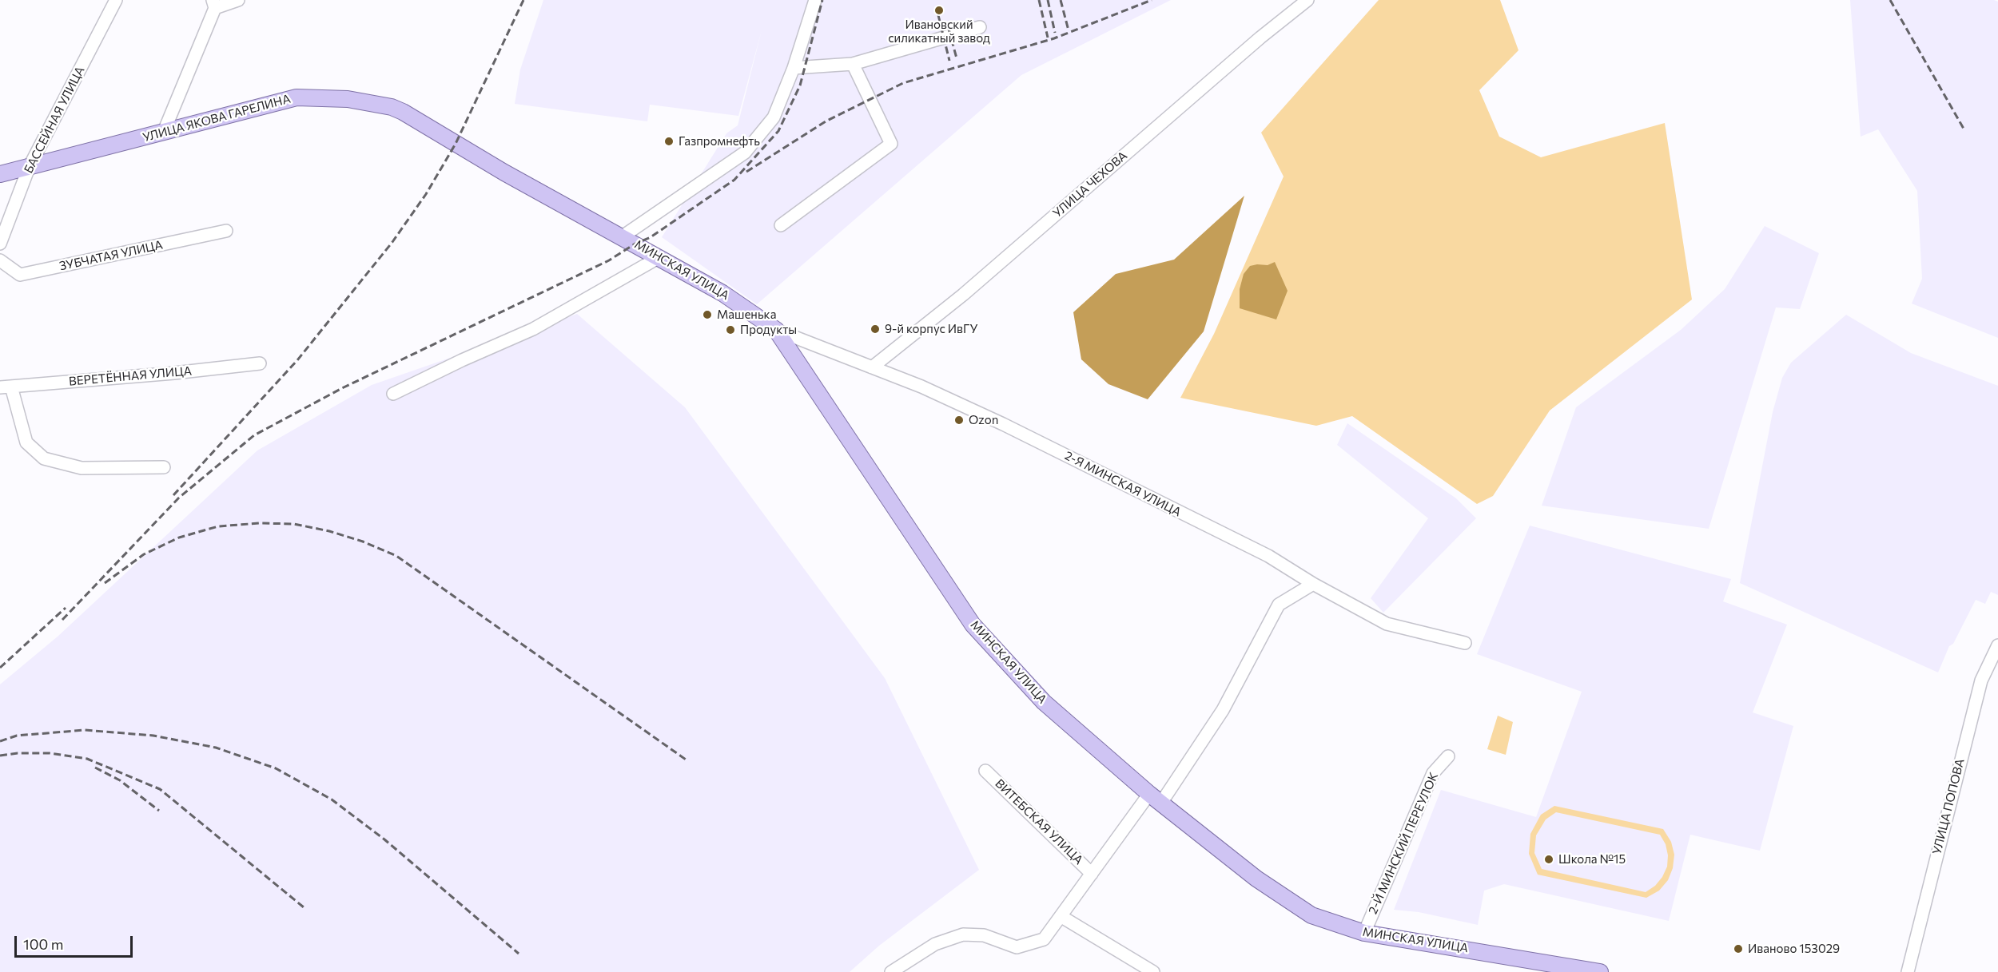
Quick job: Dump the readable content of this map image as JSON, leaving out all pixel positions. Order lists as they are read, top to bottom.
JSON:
{
  "streets": {
    "main road": ["УЛИЦА ЯКОВА ГАРЕЛИНА", "МИНСКАЯ УЛИЦА"],
    "street": [
      "БАССЕЙНАЯ УЛИЦА",
      "УЛИЦА ЧЕХОВА",
      "ЗУБЧАТАЯ УЛИЦА",
      "ВЕРЕТЁННАЯ УЛИЦА",
      "2-Я МИНСКАЯ УЛИЦА",
      "УЛИЦА ПОПОВА",
      "ВИТЕБСКАЯ УЛИЦА",
      "2-Й МИНСКИЙ ПЕРЕУЛОК"
    ]
  },
  "crossings": [
    ["УЛИЦА ЯКОВА ГАРЕЛИНА", "БАССЕЙНАЯ УЛИЦА"],
    ["УЛИЦА ЯКОВА ГАРЕЛИНА", "МИНСКАЯ УЛИЦА"],
    ["УЛИЦА ЧЕХОВА", "2-Я МИНСКАЯ УЛИЦА"],
    ["МИНСКАЯ УЛИЦА", "2-Я МИНСКАЯ УЛИЦА"],
    ["МИНСКАЯ УЛИЦА", "2-Й МИНСКИЙ ПЕРЕУЛОК"]
  ],
  "places": [
    "Ивановский силикатный завод",
    "Газпромнефть",
    "Машенька",
    "9-й корпус ИвГУ",
    "Продукты",
    "Ozon",
    "Школа №15",
    "Иваново 153029"
  ],
  "scale_bar": "100 m"
}
